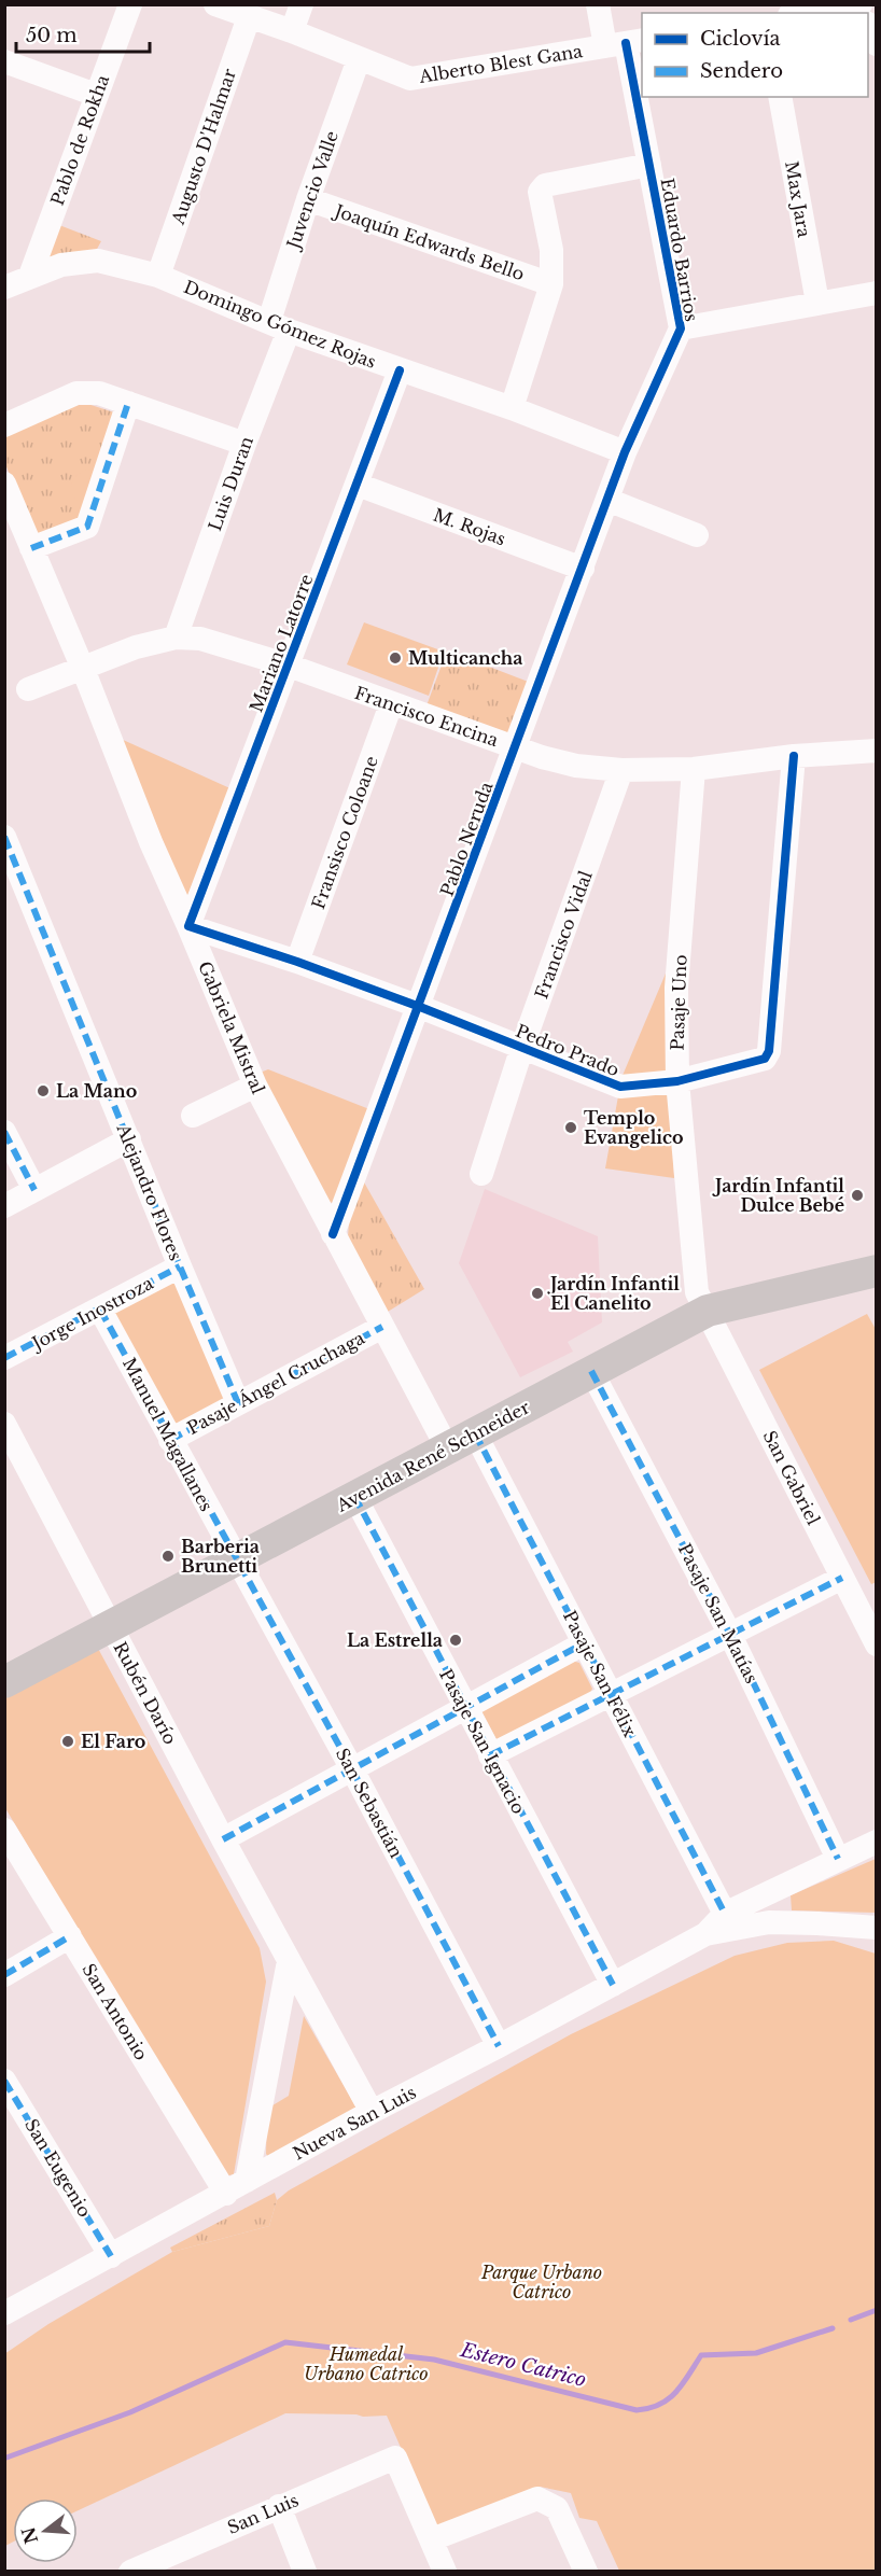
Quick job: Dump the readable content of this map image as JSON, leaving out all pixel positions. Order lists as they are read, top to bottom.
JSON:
{
  "streets": {
    "main road": ["Avenida René Schneider"],
    "street": [
      "Alberto Blest Gana",
      "Pablo de Rokha",
      "Augusto D'Halmar",
      "Juvencio Valle",
      "Max Jara",
      "Joaquín Edwards Bello",
      "Eduardo Barrios",
      "Domingo Gómez Rojas",
      "Luis Duran",
      "M. Rojas",
      "Mariano Latorre",
      "Francisco Encina",
      "Fransisco Coloane",
      "Pablo Neruda",
      "Francisco Vidal",
      "Pasaje Uno",
      "Gabriela Mistral",
      "Pedro Prado",
      "Alejandro Flores",
      "Jorge Inostroza",
      "Pasaje Ángel Cruchaga",
      "Manuel Magallanes",
      "San Gabriel",
      "Pasaje San Matías",
      "Pasaje San Félix",
      "Rubén Darío",
      "Pasaje San Ignacio",
      "San Sebastián",
      "San Antonio",
      "Nueva San Luis",
      "San Eugenio",
      "San Luis"
    ]
  },
  "crossings": [
    ["Alberto Blest Gana", "Augusto D'Halmar"],
    ["Alberto Blest Gana", "Juvencio Valle"],
    ["Alberto Blest Gana", "Eduardo Barrios"],
    ["Pablo de Rokha", "Domingo Gómez Rojas"],
    ["Augusto D'Halmar", "Domingo Gómez Rojas"],
    ["Juvencio Valle", "Joaquín Edwards Bello"],
    ["Juvencio Valle", "Domingo Gómez Rojas"],
    ["Juvencio Valle", "Luis Duran"],
    ["Eduardo Barrios", "Domingo Gómez Rojas"],
    ["Eduardo Barrios", "Pablo Neruda"],
    ["Domingo Gómez Rojas", "Luis Duran"],
    ["Domingo Gómez Rojas", "Mariano Latorre"],
    ["Domingo Gómez Rojas", "Pablo Neruda"],
    ["Luis Duran", "Francisco Encina"],
    ["M. Rojas", "Mariano Latorre"],
    ["M. Rojas", "Pablo Neruda"],
    ["Mariano Latorre", "Francisco Encina"],
    ["Mariano Latorre", "Gabriela Mistral"],
    ["Mariano Latorre", "Pedro Prado"],
    ["Francisco Encina", "Fransisco Coloane"],
    ["Francisco Encina", "Pablo Neruda"],
    ["Francisco Encina", "Francisco Vidal"],
    ["Francisco Encina", "Pasaje Uno"],
    ["Francisco Encina", "Gabriela Mistral"],
    ["Francisco Encina", "Pedro Prado"],
    ["Fransisco Coloane", "Pedro Prado"],
    ["Pablo Neruda", "Gabriela Mistral"],
    ["Pablo Neruda", "Pedro Prado"],
    ["Francisco Vidal", "Pedro Prado"],
    ["Pasaje Uno", "Pedro Prado"],
    ["Pasaje Uno", "Avenida René Schneider"],
    ["Pasaje Uno", "San Gabriel"],
    ["Gabriela Mistral", "Pedro Prado"],
    ["Gabriela Mistral", "Pasaje Ángel Cruchaga"],
    ["Gabriela Mistral", "Avenida René Schneider"],
    ["Gabriela Mistral", "Pasaje San Félix"],
    ["Alejandro Flores", "Jorge Inostroza"],
    ["Alejandro Flores", "Pasaje Ángel Cruchaga"],
    ["Jorge Inostroza", "Manuel Magallanes"],
    ["Pasaje Ángel Cruchaga", "Manuel Magallanes"],
    ["Manuel Magallanes", "Avenida René Schneider"],
    ["Manuel Magallanes", "San Sebastián"],
    ["Avenida René Schneider", "San Gabriel"],
    ["Avenida René Schneider", "Pasaje San Matías"],
    ["Avenida René Schneider", "Pasaje San Félix"],
    ["Avenida René Schneider", "Rubén Darío"],
    ["Avenida René Schneider", "Pasaje San Ignacio"],
    ["Avenida René Schneider", "San Sebastián"],
    ["Pasaje San Matías", "Nueva San Luis"],
    ["Pasaje San Félix", "Nueva San Luis"],
    ["Rubén Darío", "Nueva San Luis"],
    ["Pasaje San Ignacio", "Nueva San Luis"],
    ["San Sebastián", "Nueva San Luis"],
    ["San Antonio", "Nueva San Luis"],
    ["Nueva San Luis", "San Eugenio"]
  ],
  "water": ["Estero Catrico"],
  "parks": ["Parque Urbano Catrico", "Humedal Urbano Catrico"],
  "places": [
    "Multicancha",
    "La Mano",
    "Templo Evangelico",
    "Jardín Infantil Dulce Bebé",
    "Jardín Infantil El Canelito",
    "Barberia Brunetti",
    "La Estrella",
    "El Faro"
  ],
  "legend": ["Ciclovía", "Sendero"],
  "scale_bar": "50 m",
  "north": "left"
}
